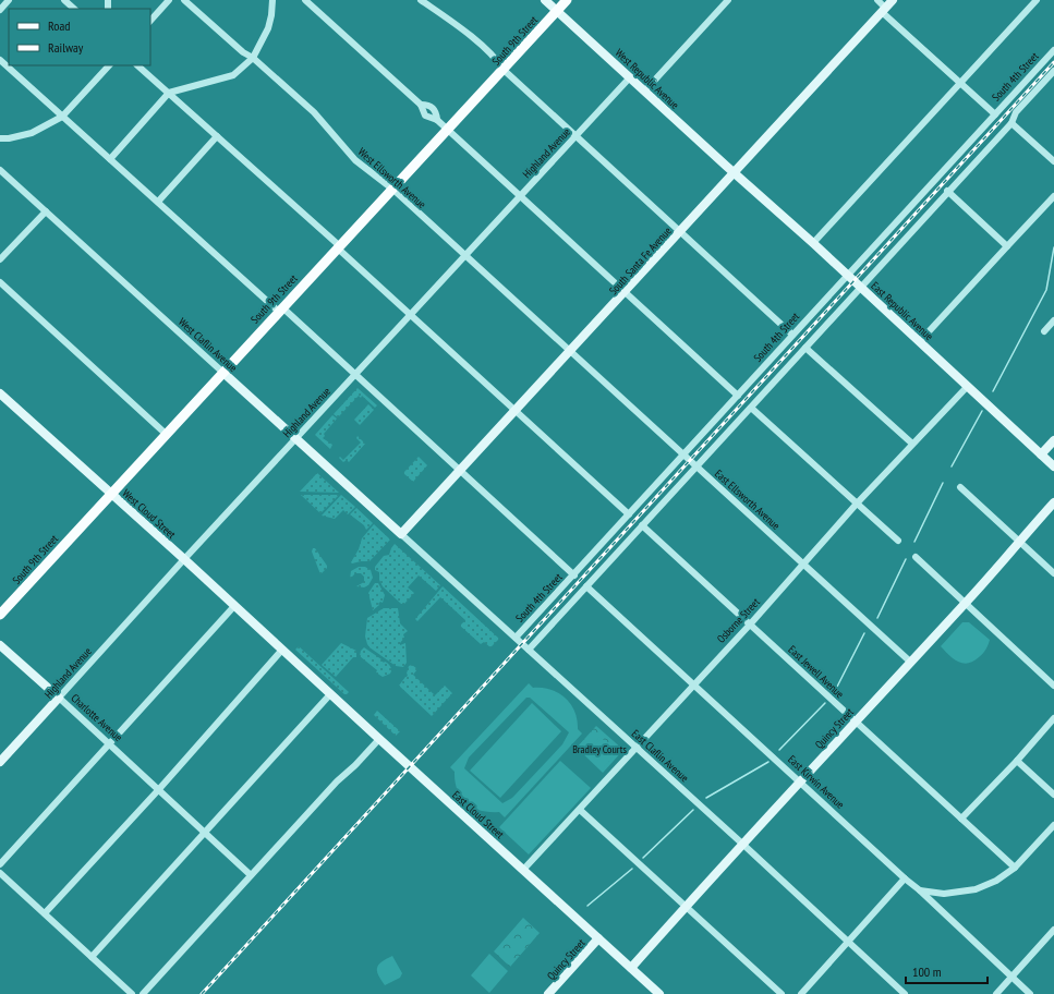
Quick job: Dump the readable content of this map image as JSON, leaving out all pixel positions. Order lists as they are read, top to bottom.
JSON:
{
  "streets": {
    "main road": [
      "South 9th Street",
      "West Republic Avenue",
      "Highland Avenue",
      "South Santa Fe Avenue",
      "East Republic Avenue",
      "West Claflin Avenue",
      "West Cloud Street",
      "Charlotte Avenue",
      "Quincy Street",
      "East Cloud Street"
    ],
    "street": [
      "South 4th Street",
      "West Ellsworth Avenue",
      "East Ellsworth Avenue",
      "Osborne Street",
      "East Jewell Avenue",
      "East Claflin Avenue",
      "East Kirwin Avenue"
    ]
  },
  "crossings": [
    ["South 9th Street", "West Republic Avenue"],
    ["South 9th Street", "West Ellsworth Avenue"],
    ["South 9th Street", "West Claflin Avenue"],
    ["South 9th Street", "West Cloud Street"],
    ["South 4th Street", "East Republic Avenue"],
    ["South 4th Street", "East Ellsworth Avenue"],
    ["South 4th Street", "East Claflin Avenue"],
    ["West Republic Avenue", "Highland Avenue"],
    ["West Republic Avenue", "South Santa Fe Avenue"],
    ["West Republic Avenue", "East Republic Avenue"],
    ["Highland Avenue", "West Ellsworth Avenue"],
    ["Highland Avenue", "West Claflin Avenue"],
    ["Highland Avenue", "West Cloud Street"],
    ["Highland Avenue", "Charlotte Avenue"],
    ["West Ellsworth Avenue", "South Santa Fe Avenue"],
    ["West Ellsworth Avenue", "East Ellsworth Avenue"],
    ["South Santa Fe Avenue", "East Republic Avenue"],
    ["South Santa Fe Avenue", "West Claflin Avenue"],
    ["South Santa Fe Avenue", "East Ellsworth Avenue"],
    ["South Santa Fe Avenue", "East Claflin Avenue"],
    ["East Republic Avenue", "Osborne Street"],
    ["West Claflin Avenue", "East Claflin Avenue"],
    ["East Ellsworth Avenue", "Osborne Street"],
    ["East Ellsworth Avenue", "Quincy Street"],
    ["West Cloud Street", "East Cloud Street"],
    ["Osborne Street", "East Jewell Avenue"],
    ["Osborne Street", "East Claflin Avenue"],
    ["Osborne Street", "East Kirwin Avenue"],
    ["Osborne Street", "East Cloud Street"],
    ["East Jewell Avenue", "Quincy Street"],
    ["Quincy Street", "East Claflin Avenue"],
    ["Quincy Street", "East Kirwin Avenue"],
    ["Quincy Street", "East Cloud Street"]
  ],
  "parks": ["Bradley Courts"],
  "legend": ["Road", "Railway"],
  "scale_bar": "100 m"
}
